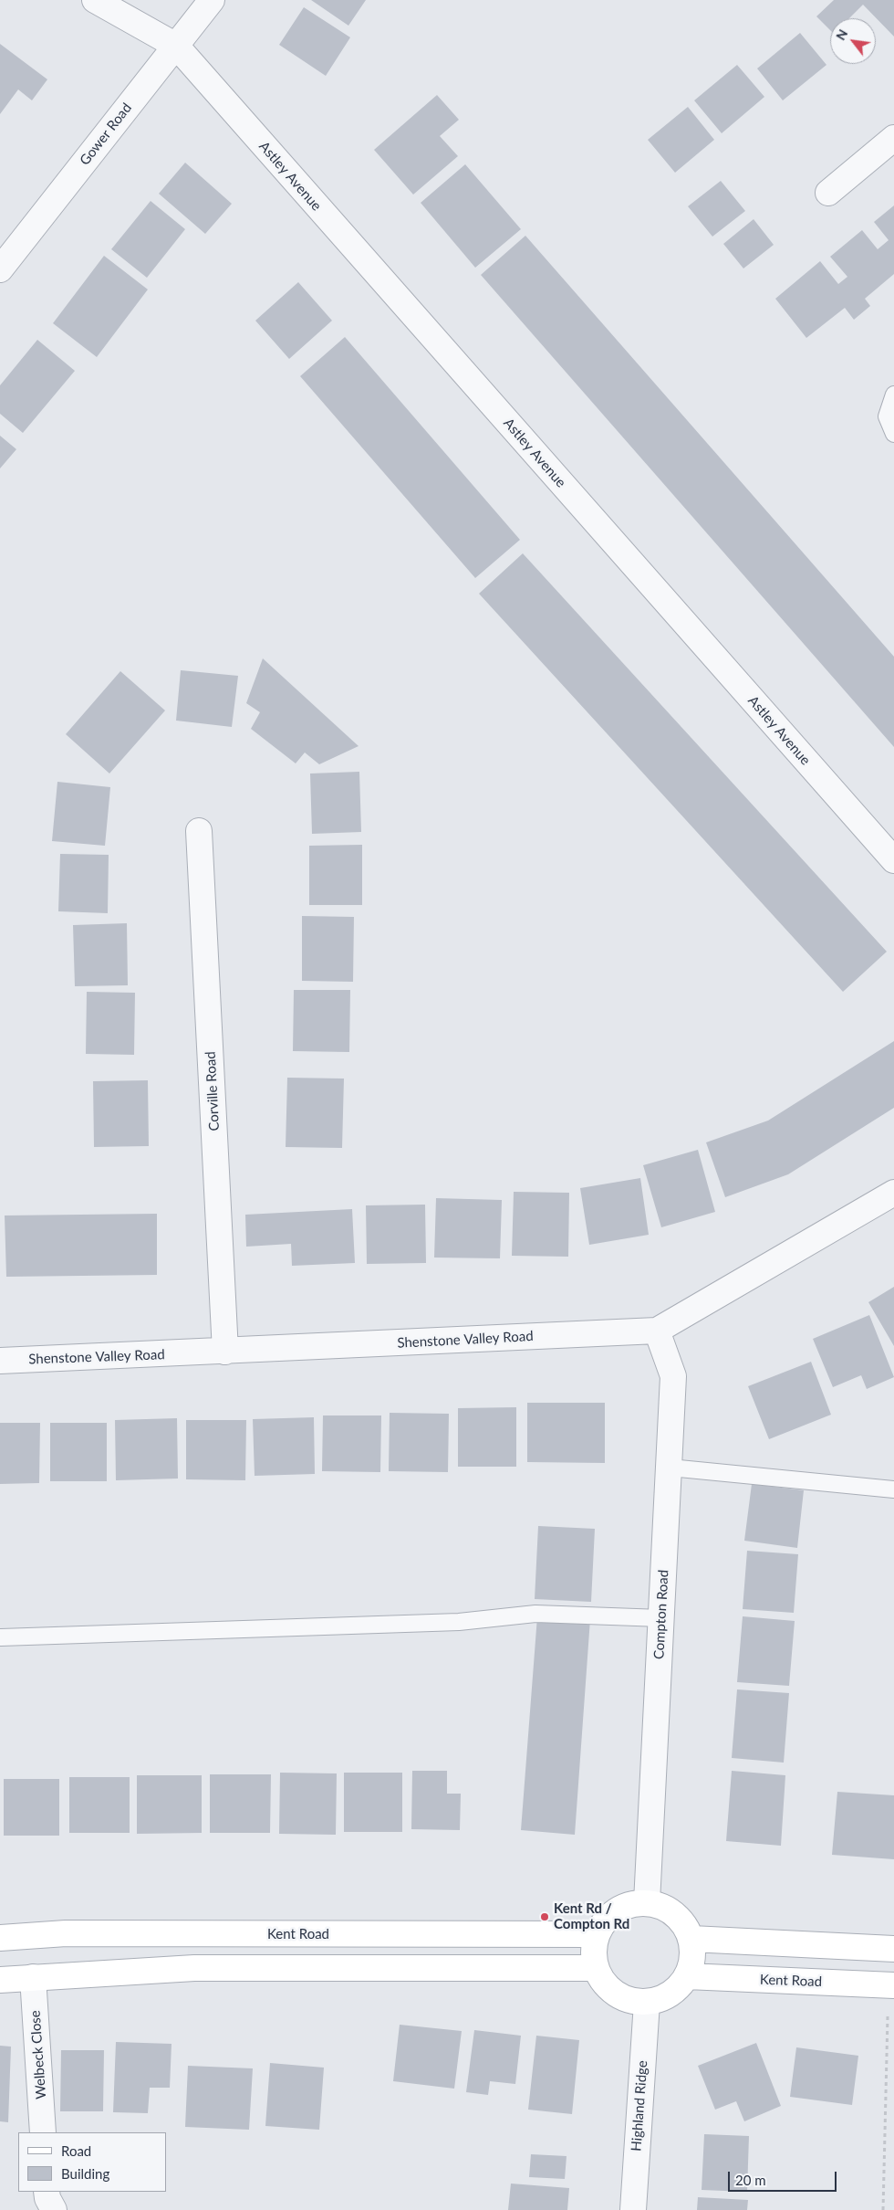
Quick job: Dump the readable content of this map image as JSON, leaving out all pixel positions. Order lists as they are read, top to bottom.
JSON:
{
  "streets": {
    "main road": ["Kent Road"],
    "street": [
      "Gower Road",
      "Astley Avenue",
      "Corville Road",
      "Shenstone Valley Road",
      "Compton Road",
      "Welbeck Close",
      "Highland Ridge"
    ]
  },
  "crossings": [
    ["Gower Road", "Astley Avenue"],
    ["Corville Road", "Shenstone Valley Road"],
    ["Shenstone Valley Road", "Compton Road"],
    ["Compton Road", "Kent Road"],
    ["Compton Road", "Highland Ridge"],
    ["Kent Road", "Highland Ridge"]
  ],
  "places": ["Kent Rd / Compton Rd"],
  "legend": ["Road", "Building"],
  "scale_bar": "20 m",
  "north": "top left"
}
